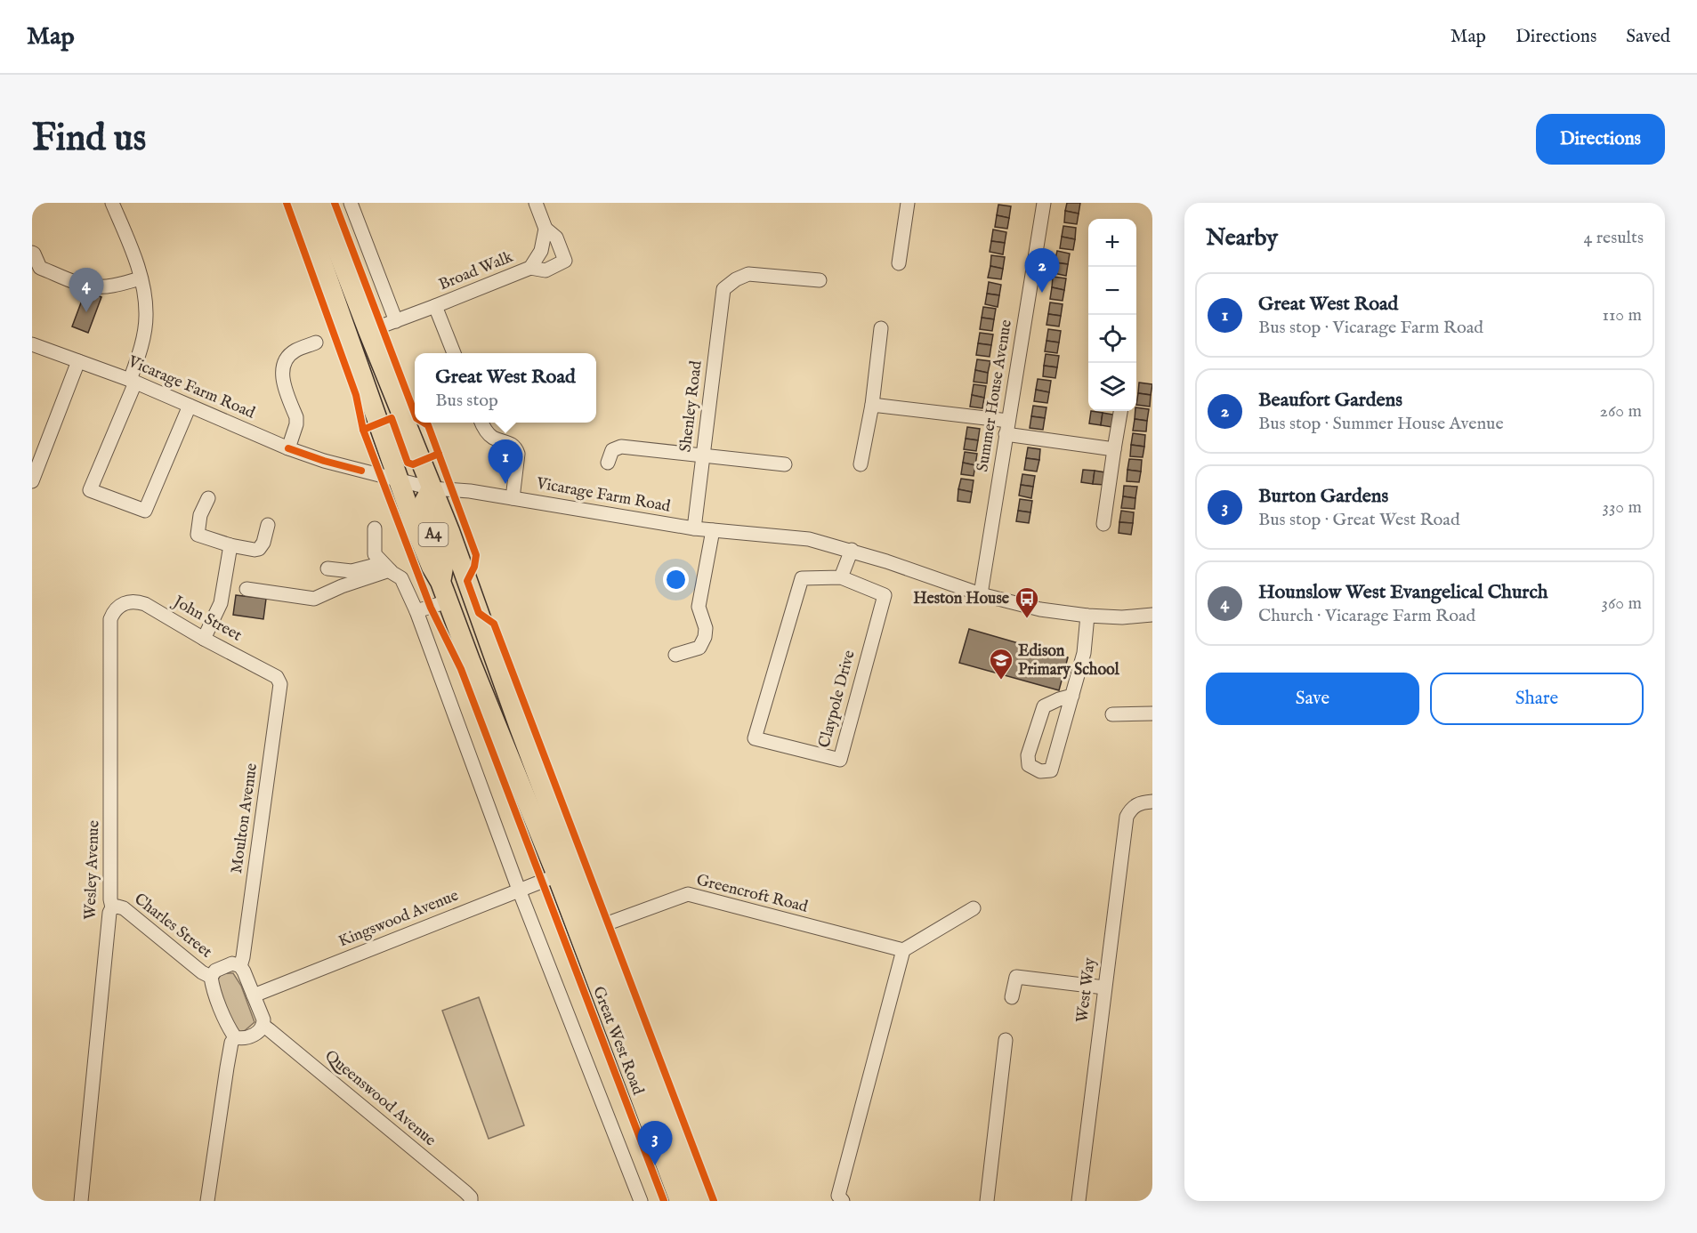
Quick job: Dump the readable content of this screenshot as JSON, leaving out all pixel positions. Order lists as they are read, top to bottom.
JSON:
{
  "streets": {
    "highway": ["A4", "Great West Road"],
    "street": [
      "Broad Walk",
      "Vicarage Farm Road",
      "Summer House Avenue",
      "Shenley Road",
      "John Street",
      "Claypole Drive",
      "Moulton Avenue",
      "Wesley Avenue",
      "Greencroft Road",
      "Kingswood Avenue",
      "Charles Street",
      "West Way",
      "Queenswood Avenue"
    ]
  },
  "crossings": [
    ["Broad Walk", "Great West Road"],
    ["Vicarage Farm Road", "Summer House Avenue"],
    ["Vicarage Farm Road", "Shenley Road"],
    ["Vicarage Farm Road", "A4"],
    ["Vicarage Farm Road", "Great West Road"],
    ["A4", "Great West Road"],
    ["John Street", "Moulton Avenue"],
    ["John Street", "Wesley Avenue"],
    ["Wesley Avenue", "Charles Street"],
    ["Greencroft Road", "Great West Road"],
    ["Kingswood Avenue", "Great West Road"]
  ],
  "places": {
    "bus stop": ["Heston House"],
    "school or university": ["Edison Primary School"]
  },
  "page": {
    "header": "Map",
    "nav": ["Map", "Directions", "Saved"],
    "buttons": [
      "Directions",
      ["Save", "Share"]
    ],
    "title": "Find us",
    "heading": ["Nearby", "4 results"],
    "map_buttons": ["+", "−"],
    "pins": [
      "2",
      "4",
      "1",
      "3"
    ],
    "list": [
      {
        "mark": "1",
        "name": "Great West Road",
        "note": "Bus stop · Vicarage Farm Road",
        "value": "110 m"
      },
      {
        "mark": "2",
        "name": "Beaufort Gardens",
        "note": "Bus stop · Summer House Avenue",
        "value": "260 m"
      },
      {
        "mark": "3",
        "name": "Burton Gardens",
        "note": "Bus stop · Great West Road",
        "value": "330 m"
      },
      {
        "mark": "4",
        "name": "Hounslow West Evangelical Church",
        "note": "Church · Vicarage Farm Road",
        "value": "360 m"
      }
    ],
    "popup": ["Great West Road", "Bus stop"]
  }
}
